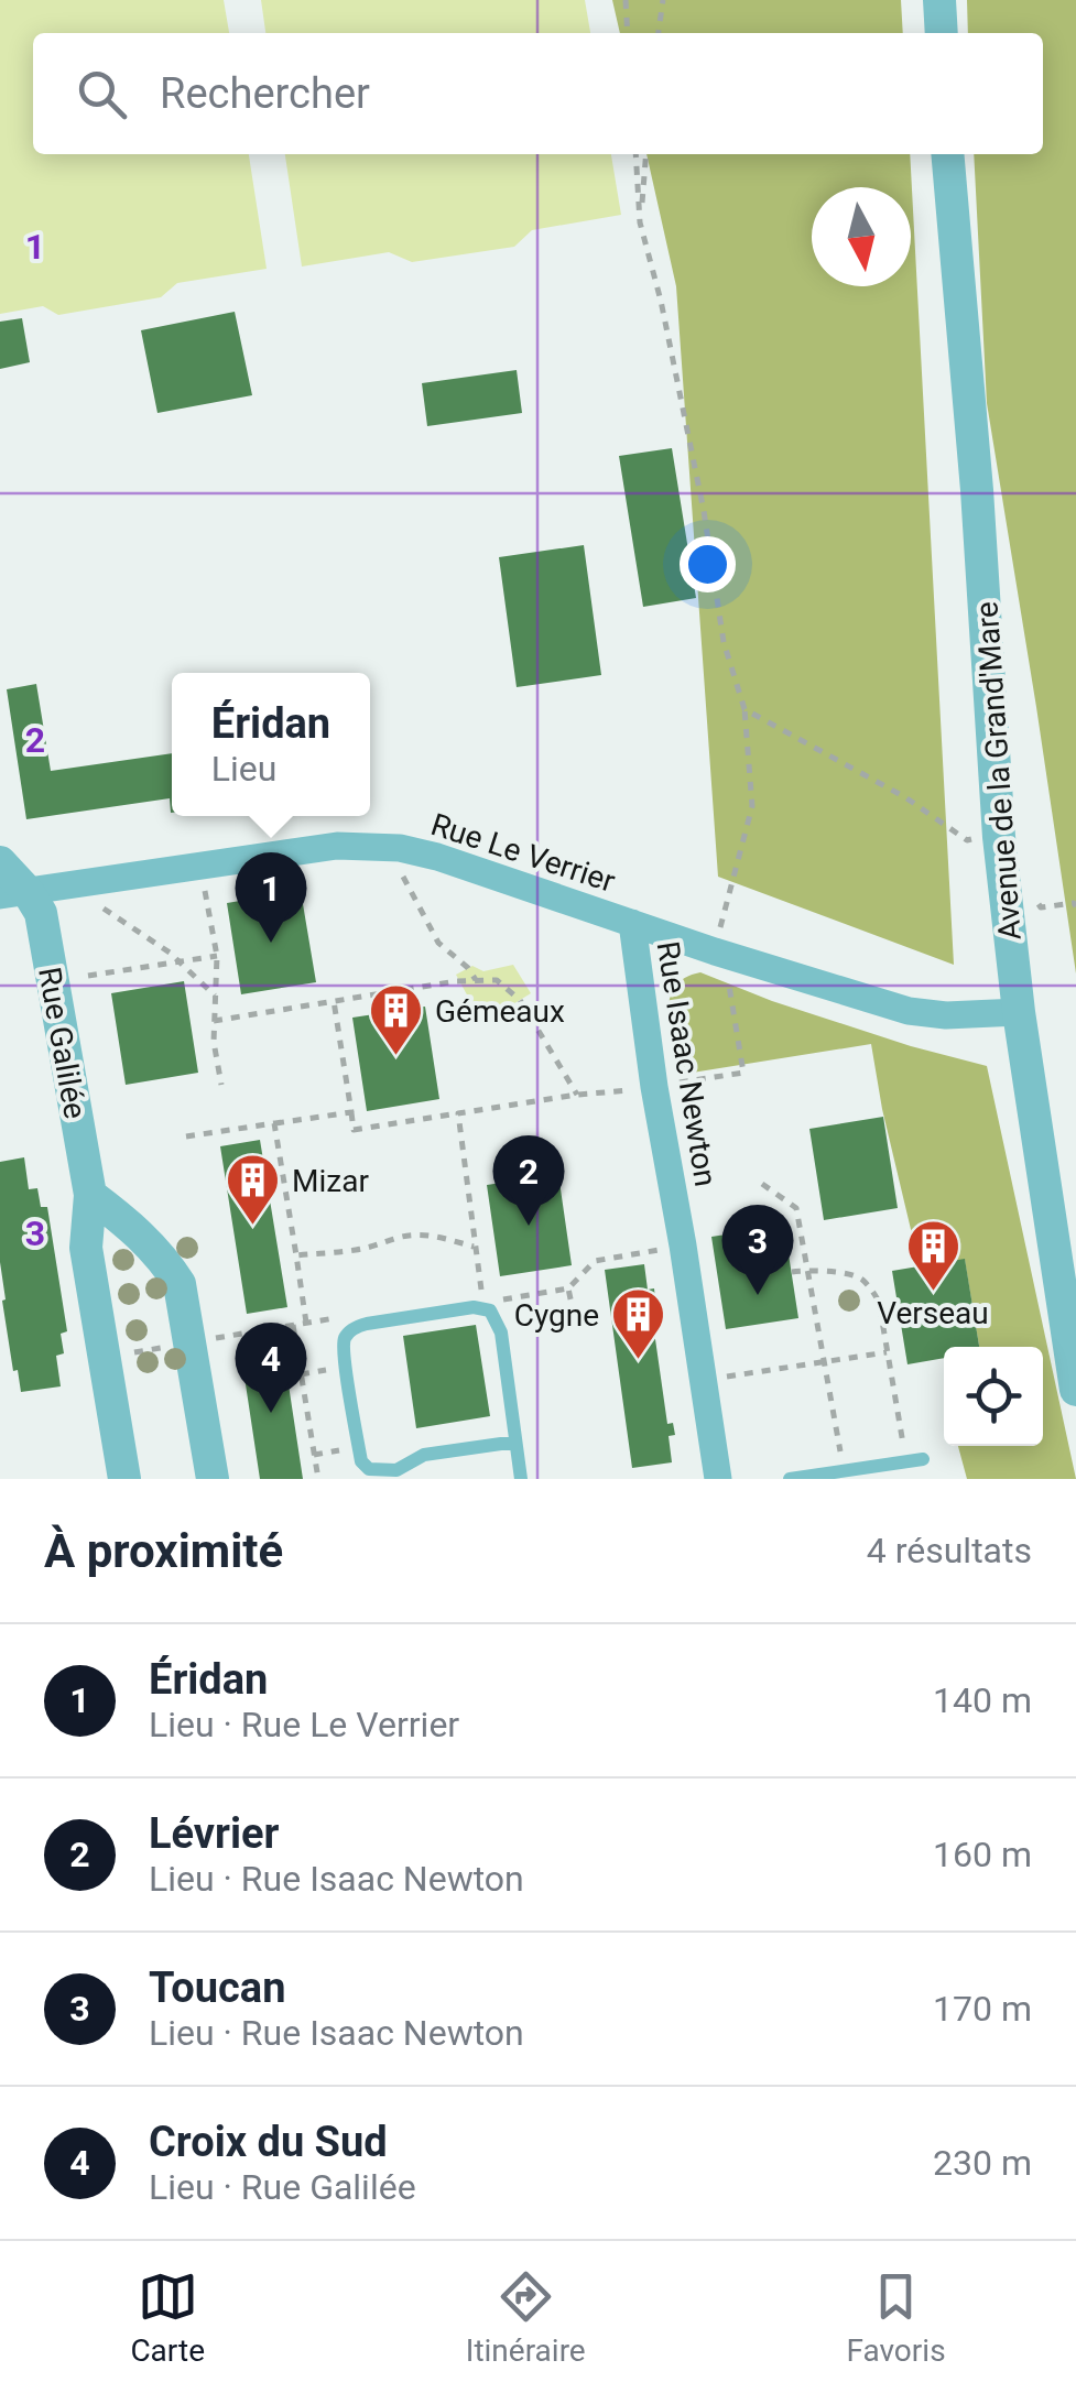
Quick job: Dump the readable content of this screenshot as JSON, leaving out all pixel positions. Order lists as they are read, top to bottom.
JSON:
{
  "streets": {
    "street": [
      "Avenue de la Grand'Mare",
      "Rue Le Verrier",
      "Rue Galilée",
      "Rue Isaac Newton"
    ]
  },
  "crossings": [
    ["Avenue de la Grand'Mare", "Rue Isaac Newton"],
    ["Rue Le Verrier", "Rue Galilée"],
    ["Rue Le Verrier", "Rue Isaac Newton"]
  ],
  "places": {
    "building": [
      "Gémeaux",
      "Mizar",
      "Verseau",
      "Cygne"
    ]
  },
  "north": "bottom",
  "page": {
    "search": "Rechercher",
    "popup": ["Éridan", "Lieu"],
    "pins": [
      "1",
      "2",
      "3",
      "4"
    ],
    "heading": ["À proximité", "4 résultats"],
    "list": [
      {
        "mark": "1",
        "name": "Éridan",
        "note": "Lieu · Rue Le Verrier",
        "value": "140 m"
      },
      {
        "mark": "2",
        "name": "Lévrier",
        "note": "Lieu · Rue Isaac Newton",
        "value": "160 m"
      },
      {
        "mark": "3",
        "name": "Toucan",
        "note": "Lieu · Rue Isaac Newton",
        "value": "170 m"
      },
      {
        "mark": "4",
        "name": "Croix du Sud",
        "note": "Lieu · Rue Galilée",
        "value": "230 m"
      }
    ],
    "nav": ["Carte", "Itinéraire", "Favoris"]
  },
  "grid": {
    "rows": ["1", "2", "3"]
  }
}
